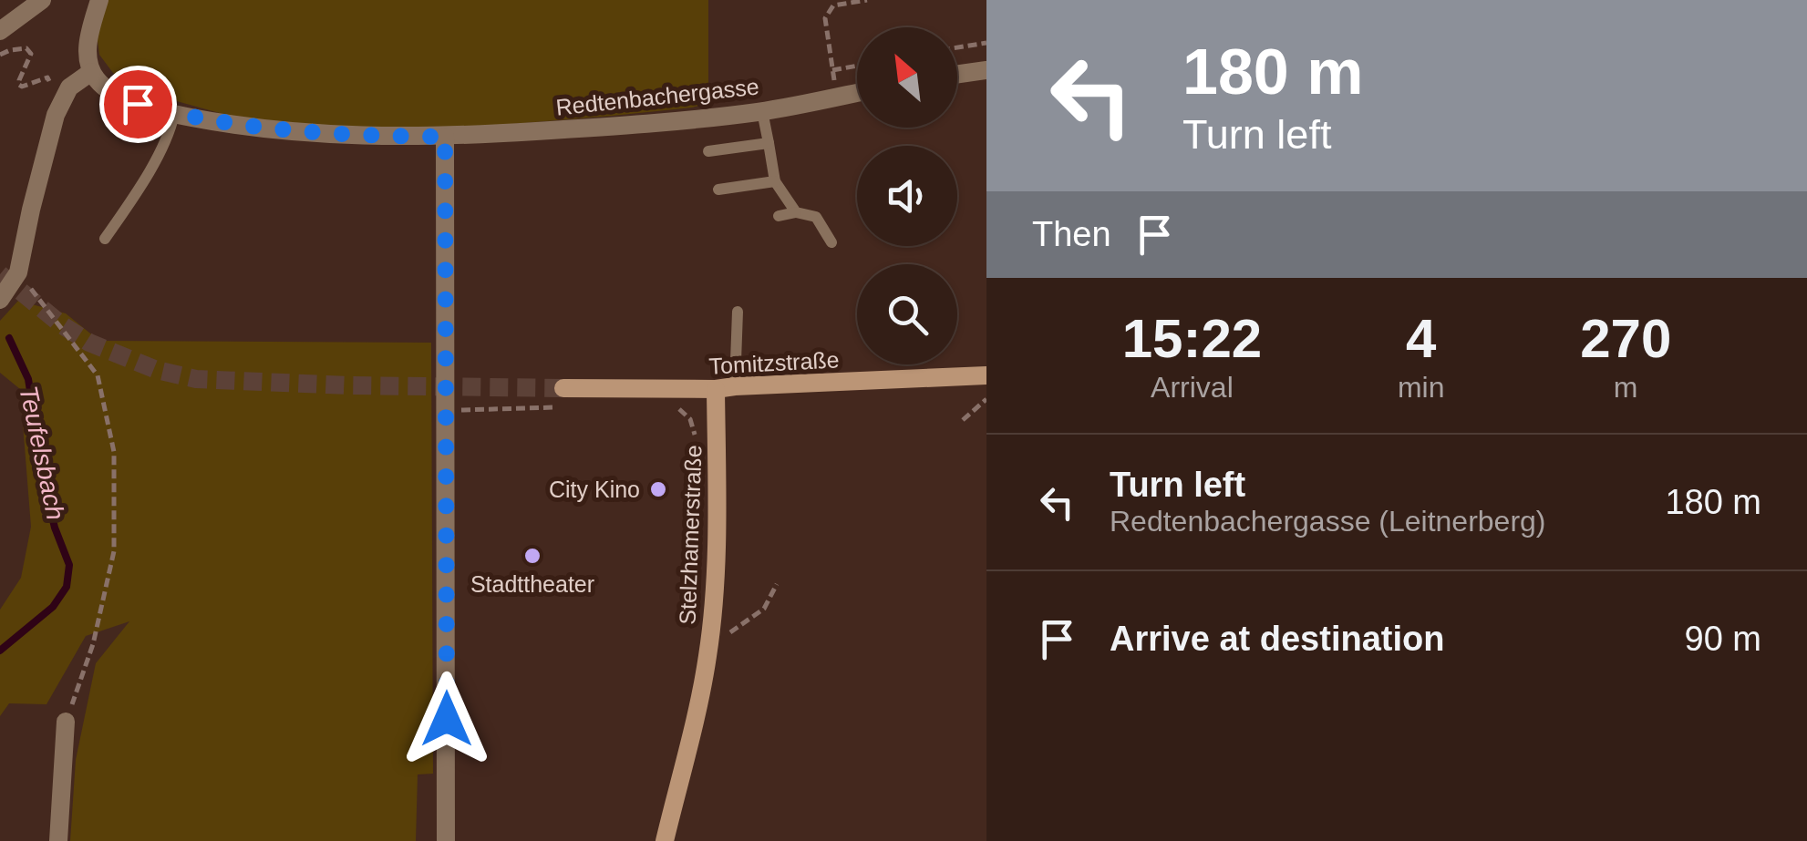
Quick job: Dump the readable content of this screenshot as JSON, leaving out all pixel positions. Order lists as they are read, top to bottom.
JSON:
{
  "streets": {
    "street": ["Redtenbachergasse", "Tomitzstraße", "Stelzhamerstraße"]
  },
  "crossings": [
    ["Tomitzstraße", "Stelzhamerstraße"]
  ],
  "water": ["Teufelsbach"],
  "places": ["City Kino", "Stadttheater"],
  "north": "top left",
  "page": {
    "turn": ["180 m", "Turn left"],
    "then": "Then",
    "eta": [
      "15:22",
      "Arrival",
      "4",
      "min",
      "270",
      "m"
    ],
    "list": [
      {
        "name": "Turn left",
        "note": "Redtenbachergasse (Leitnerberg)",
        "value": "180 m"
      },
      {
        "name": "Arrive at destination",
        "value": "90 m"
      }
    ]
  }
}
